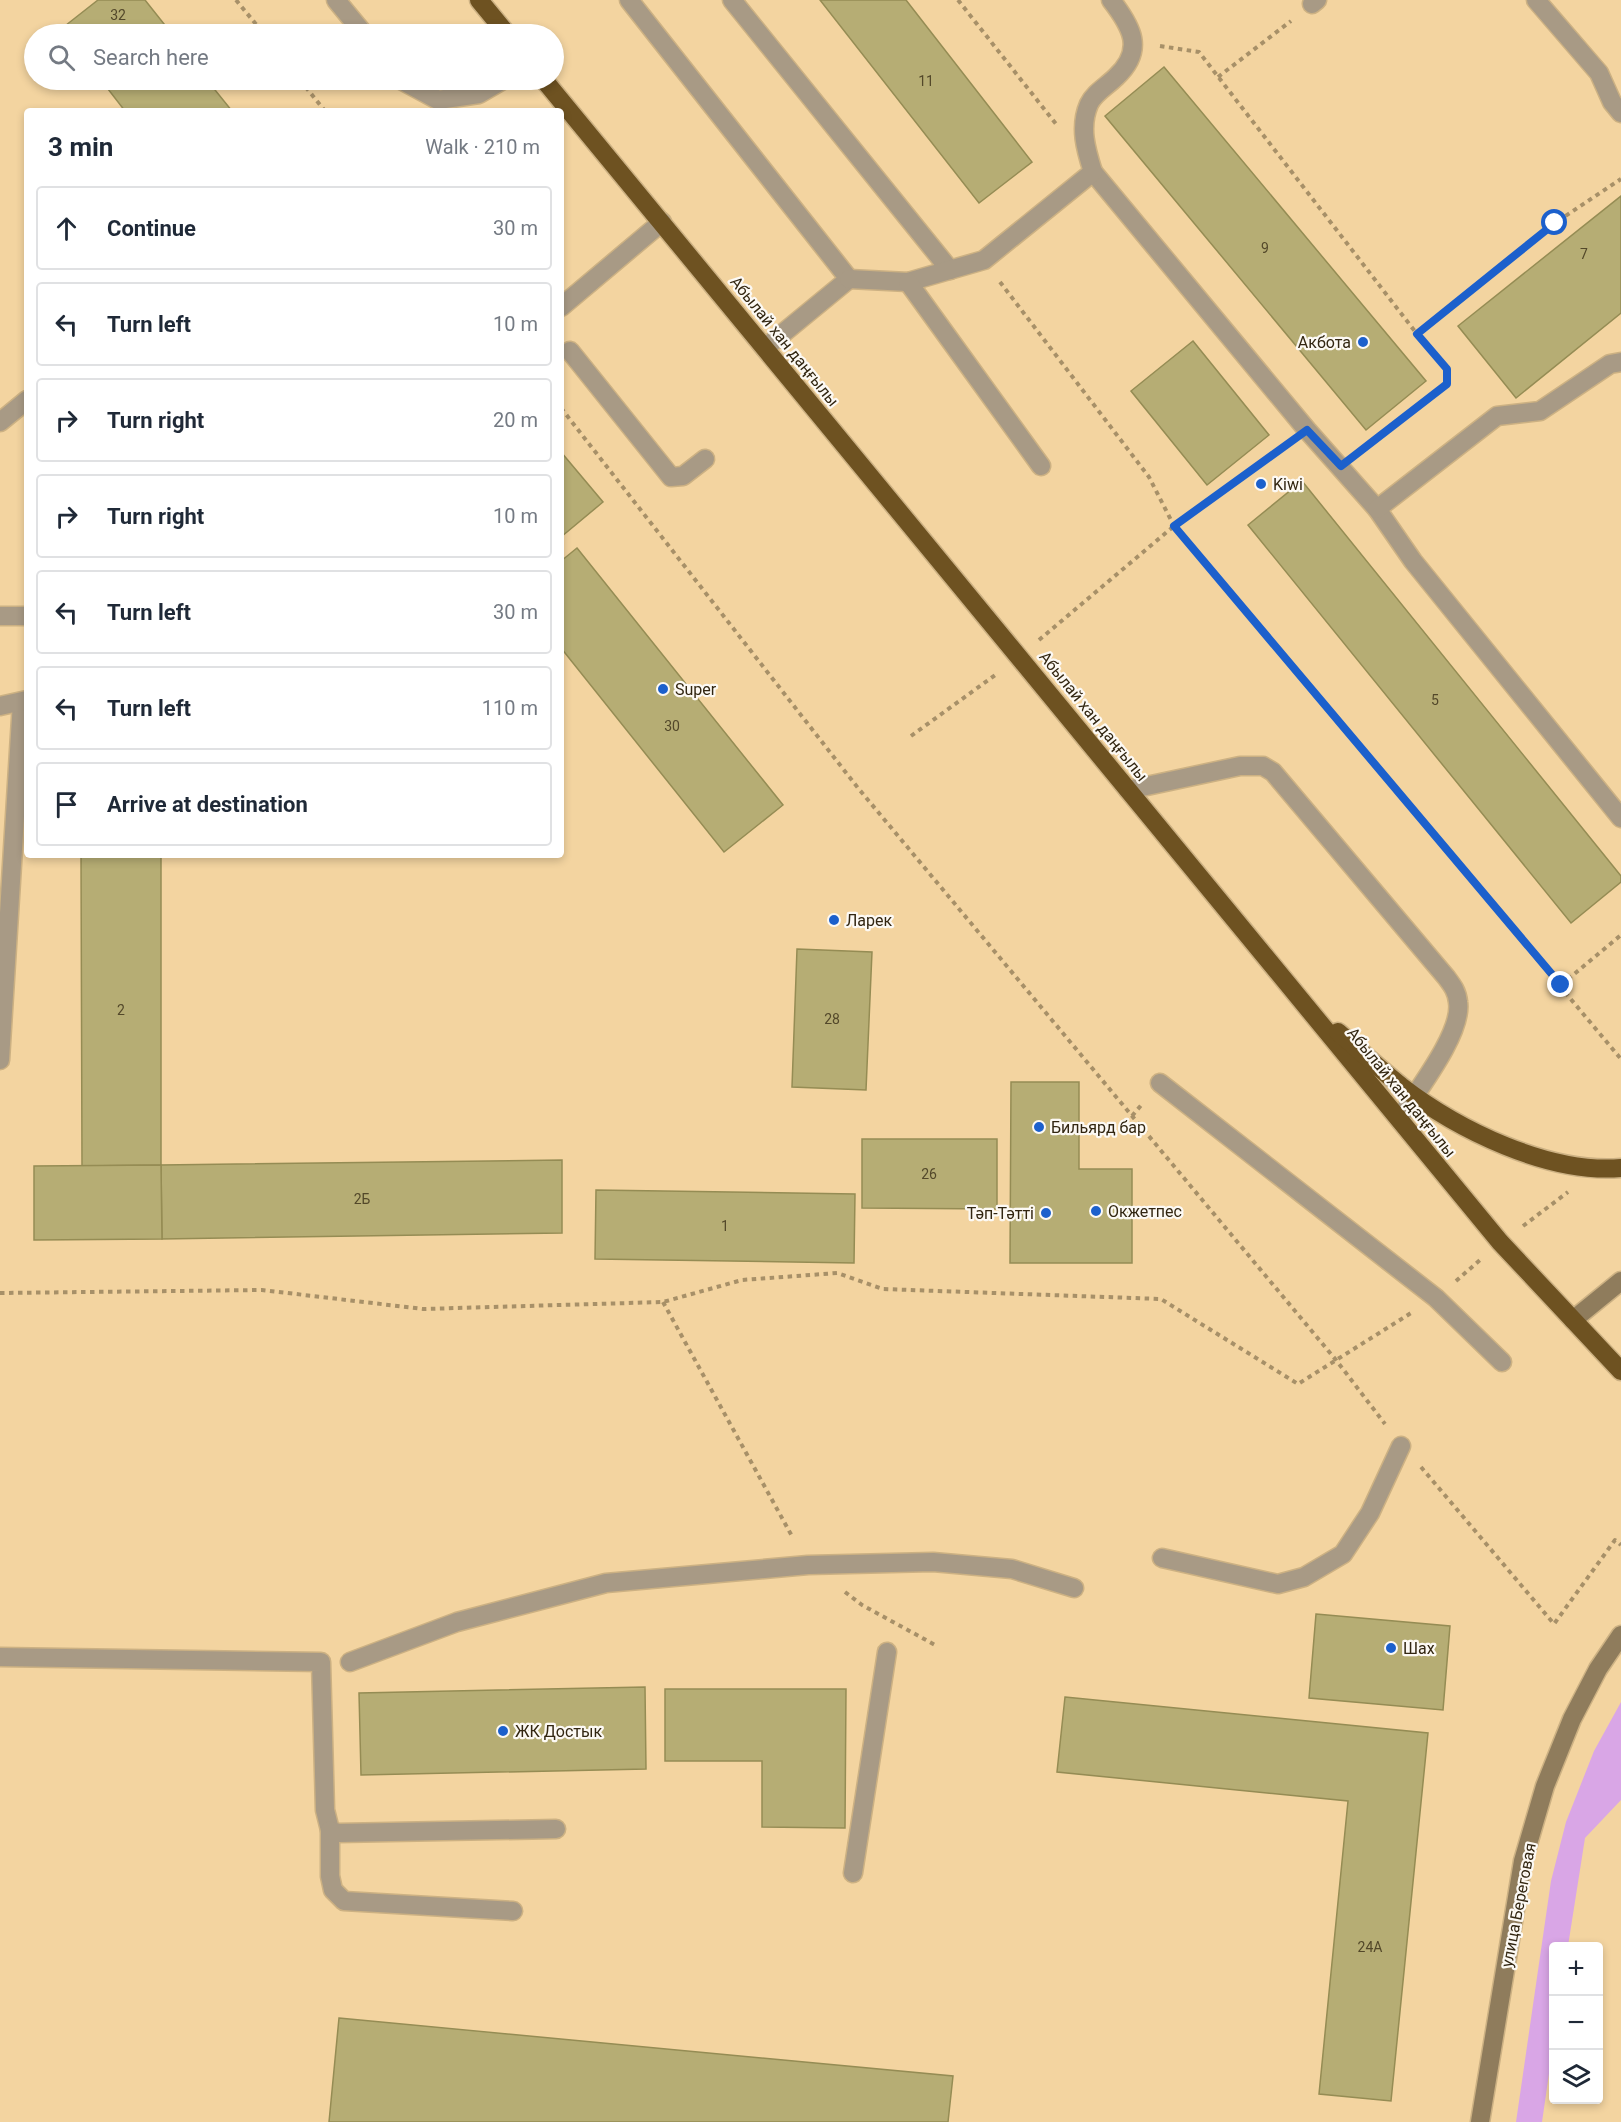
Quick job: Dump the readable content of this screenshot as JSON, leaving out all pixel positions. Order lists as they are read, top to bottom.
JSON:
{
  "streets": {
    "highway": ["Абылай хан даңғылы"],
    "street": ["улица Береговая"]
  },
  "places": [
    "Акбота",
    "Kiwi",
    "Super",
    "Ларек",
    "Бильярд бар",
    "Окжетпес",
    "Тәп-Тәтті",
    "Шах",
    "ЖК Достык"
  ],
  "house_numbers": [
    "32",
    "11",
    "9",
    "7",
    "5",
    "30",
    "2",
    "28",
    "26",
    "2Б",
    "1",
    "24А"
  ],
  "page": {
    "search": "Search here",
    "heading": ["3 min", "Walk · 210 m"],
    "list": [
      ["Continue", "30 m"],
      ["Turn left", "10 m"],
      ["Turn right", "20 m"],
      ["Turn right", "10 m"],
      ["Turn left", "30 m"],
      ["Turn left", "110 m"],
      "Arrive at destination"
    ],
    "map_buttons": ["+", "−"]
  }
}
